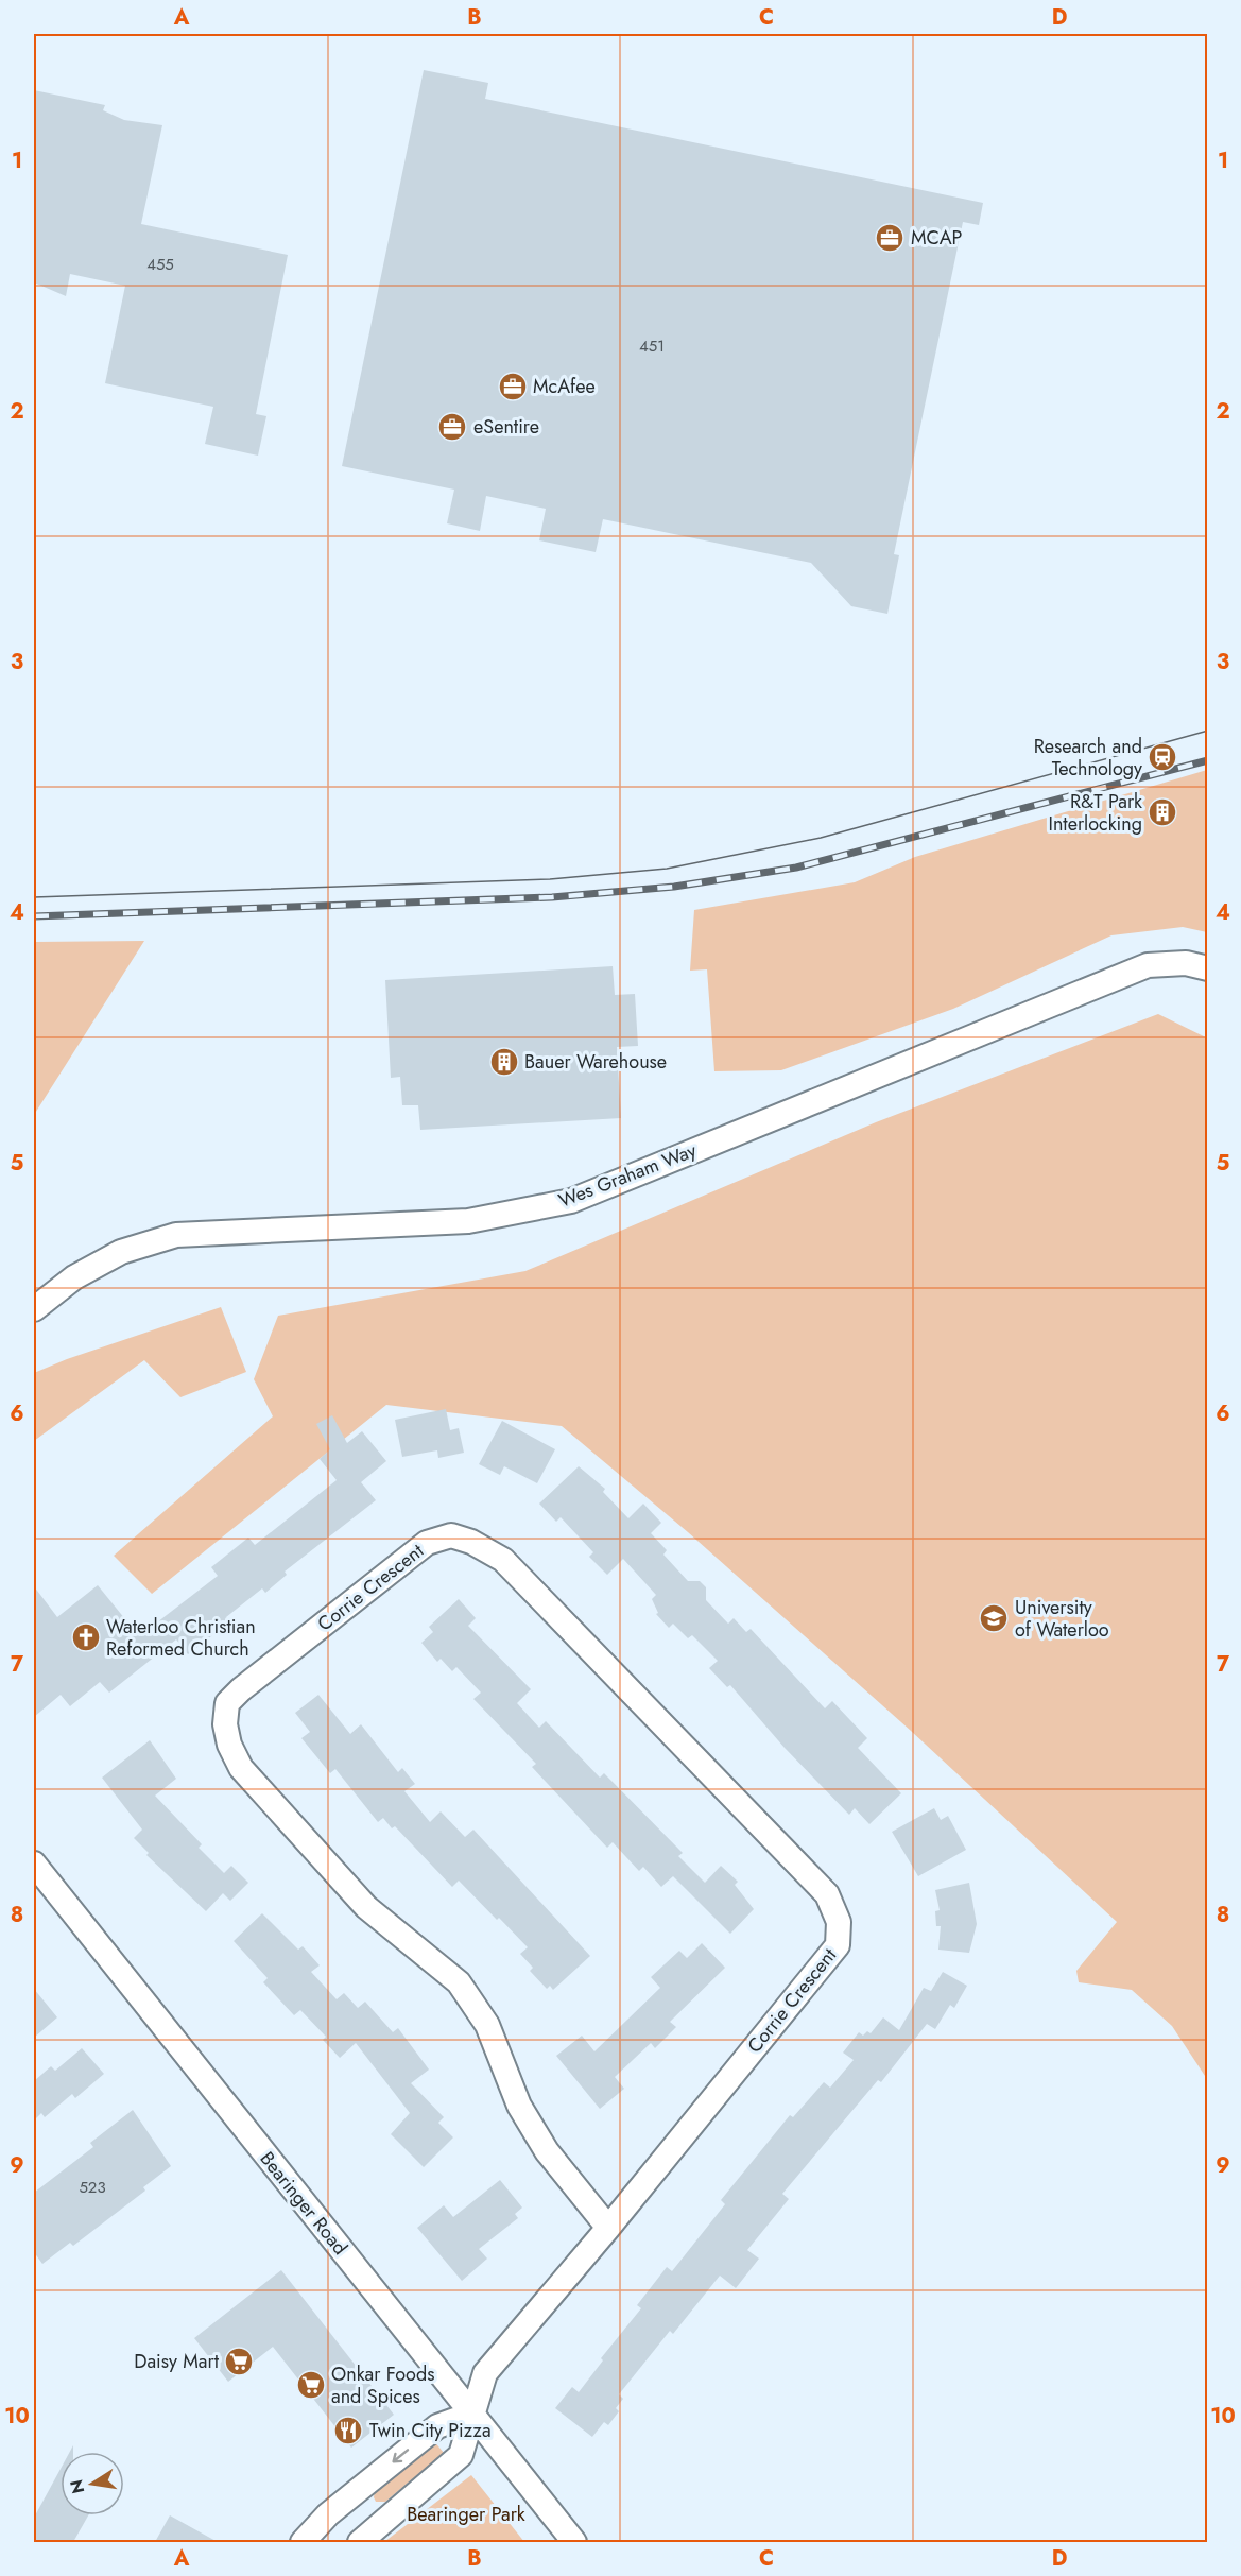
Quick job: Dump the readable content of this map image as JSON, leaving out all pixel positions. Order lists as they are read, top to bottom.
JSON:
{
  "streets": {
    "street": ["Wes Graham Way", "Corrie Crescent", "Bearinger Road"]
  },
  "crossings": [
    ["Corrie Crescent", "Bearinger Road"]
  ],
  "parks": ["Bearinger Park"],
  "places": {
    "office": ["MCAP", "McAfee", "eSentire"],
    "station": ["Research and Technology"],
    "building": ["R&T Park Interlocking", "Bauer Warehouse"],
    "school or university": ["University of Waterloo"],
    "church": ["Waterloo Christian Reformed Church"],
    "supermarket": ["Daisy Mart", "Onkar Foods and Spices"],
    "restaurant": ["Twin City Pizza"]
  },
  "house_numbers": ["455", "451", "523"],
  "north": "left",
  "grid": {
    "columns": [
      "A",
      "B",
      "C",
      "D"
    ],
    "rows": [
      "1",
      "2",
      "3",
      "4",
      "5",
      "6",
      "7",
      "8",
      "9",
      "10"
    ]
  }
}
